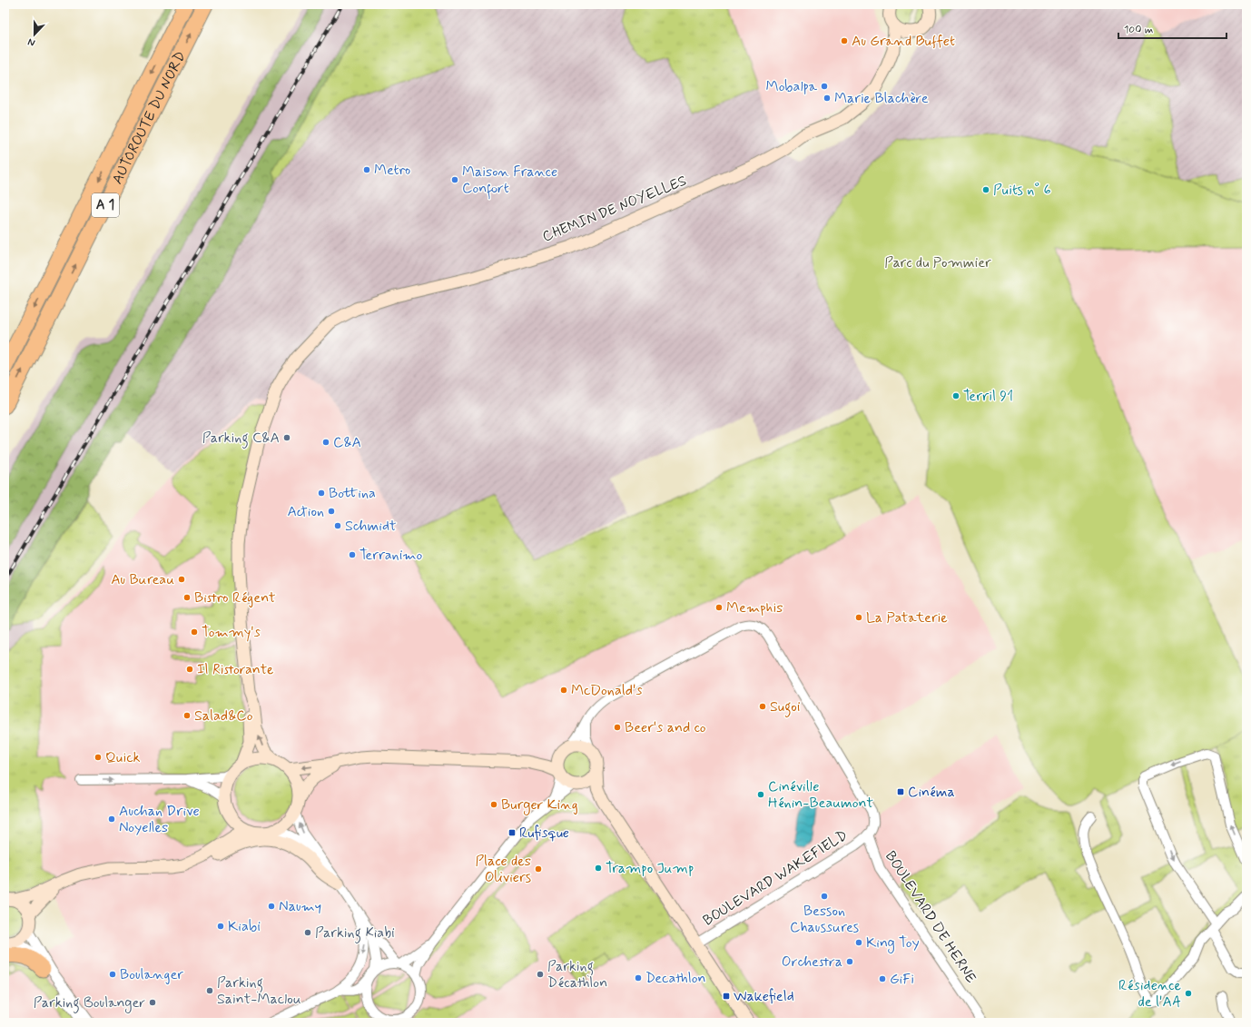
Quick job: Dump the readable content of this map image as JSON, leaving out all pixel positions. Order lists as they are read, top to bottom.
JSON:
{
  "streets": {
    "highway": ["AUTOROUTE DU NORD", "A 1"],
    "street": ["CHEMIN DE NOYELLES", "BOULEVARD WAKEFIELD", "BOULEVARD DE HERNE"]
  },
  "crossings": [
    ["BOULEVARD WAKEFIELD", "BOULEVARD DE HERNE"]
  ],
  "parks": ["Parc du Pommier"],
  "places": {
    "other": [
      "Au Grand Buffet",
      "Mobalpa",
      "Marie Blachère",
      "Metro",
      "Maison France Confort",
      "Puits n° 6",
      "Terril 91",
      "Parking C&A",
      "C&A",
      "Bottina",
      "Action",
      "Schmidt",
      "Terranimo",
      "Au Bureau",
      "Bistro Régent",
      "Memphis",
      "La Pataterie",
      "Tommy's",
      "Il Ristorante",
      "McDonald's",
      "Sugoi",
      "Salad&Co",
      "Beer's and co",
      "Quick",
      "Cinéville Hénin-Beaumont",
      "Burger King",
      "Auchan Drive Noyelles",
      "Trampo Jump",
      "Place des Oliviers",
      "Besson Chaussures",
      "Naumy",
      "Kiabi",
      "Parking Kiabi",
      "King Toy",
      "Orchestra",
      "Boulanger",
      "Parking Décathlon",
      "Decathlon",
      "GiFi",
      "Parking Saint-Maclou",
      "Résidence de l'AA",
      "Parking Boulanger"
    ],
    "transit": ["Cinéma", "Rufisque", "Wakefield"]
  },
  "scale_bar": "100 m",
  "north": "bottom"
}
